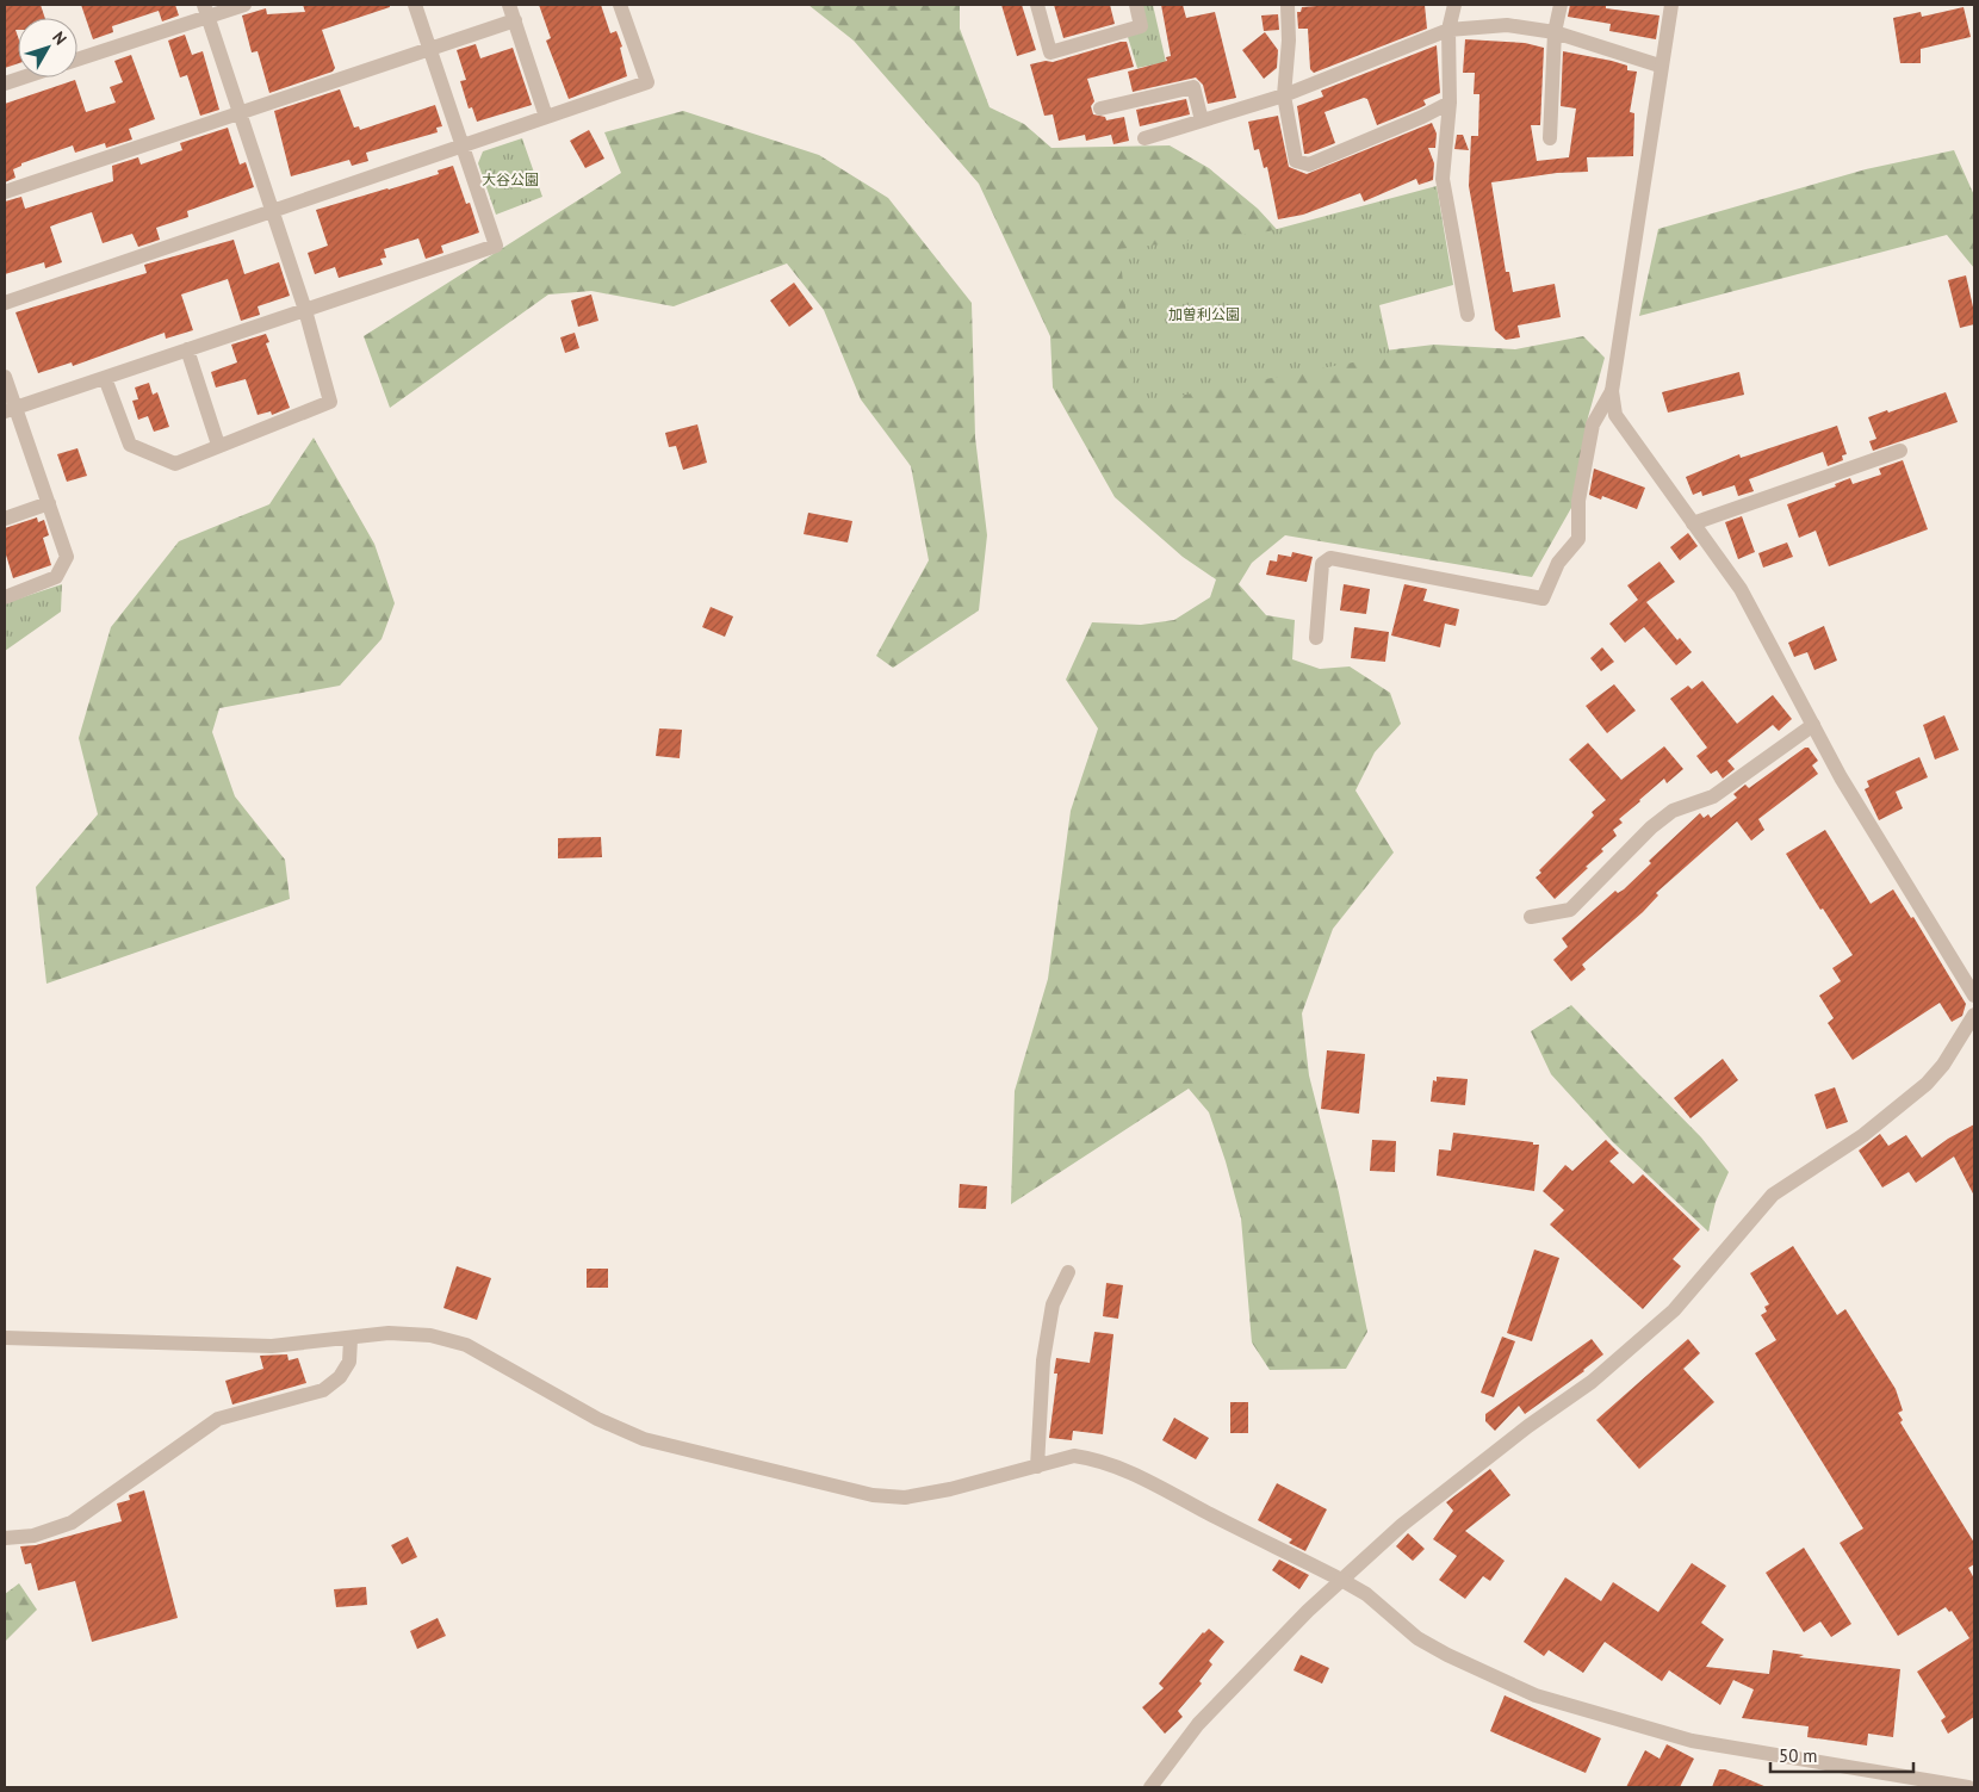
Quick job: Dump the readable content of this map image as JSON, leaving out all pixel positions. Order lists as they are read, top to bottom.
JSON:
{
  "parks": ["大谷公園", "加曽利公園"],
  "scale_bar": "50 m",
  "north": "top right"
}
